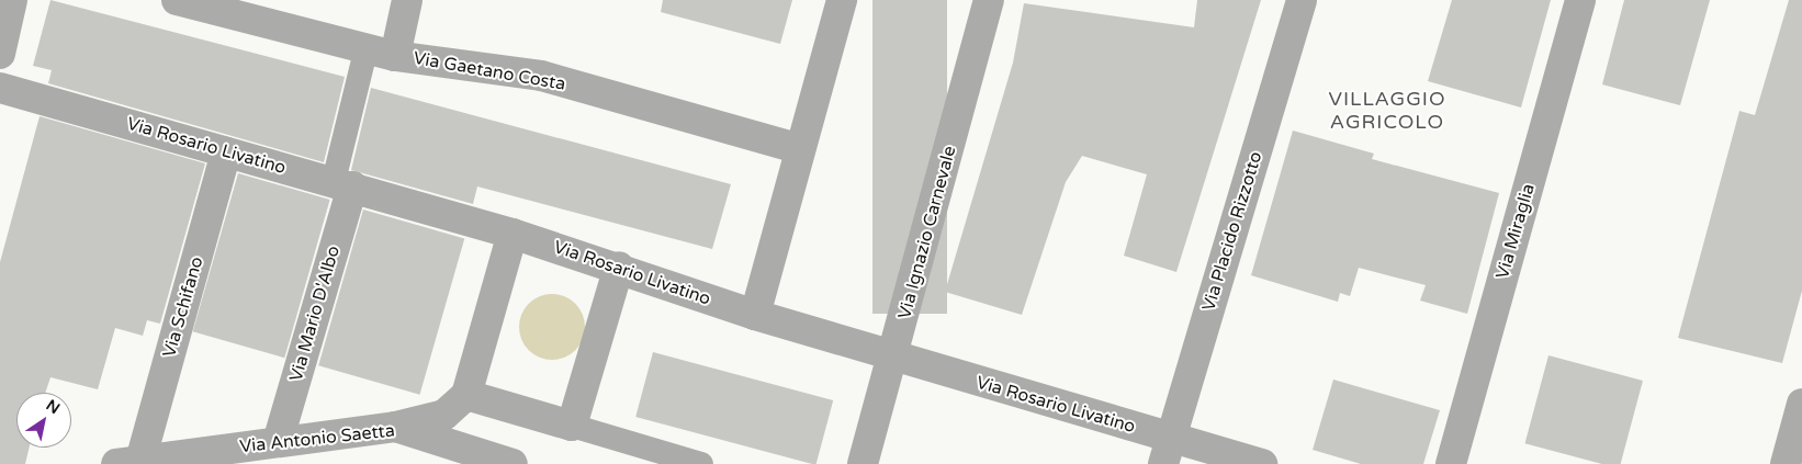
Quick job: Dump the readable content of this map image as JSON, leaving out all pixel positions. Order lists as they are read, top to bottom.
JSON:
{
  "streets": {
    "street": [
      "Via Gaetano Costa",
      "Via Rosario Livatino",
      "Via Placido Rizzotto",
      "Via Miraglia",
      "Via Ignazio Carnevale",
      "Via Schifano",
      "Via Mario D'Albo",
      "Via Antonio Saetta"
    ]
  },
  "crossings": [
    ["Via Rosario Livatino", "Via Placido Rizzotto"],
    ["Via Rosario Livatino", "Via Ignazio Carnevale"],
    ["Via Rosario Livatino", "Via Schifano"],
    ["Via Rosario Livatino", "Via Mario D'Albo"],
    ["Via Schifano", "Via Antonio Saetta"],
    ["Via Mario D'Albo", "Via Antonio Saetta"]
  ],
  "districts": ["VILLAGGIO AGRICOLO"],
  "north": "top right"
}
